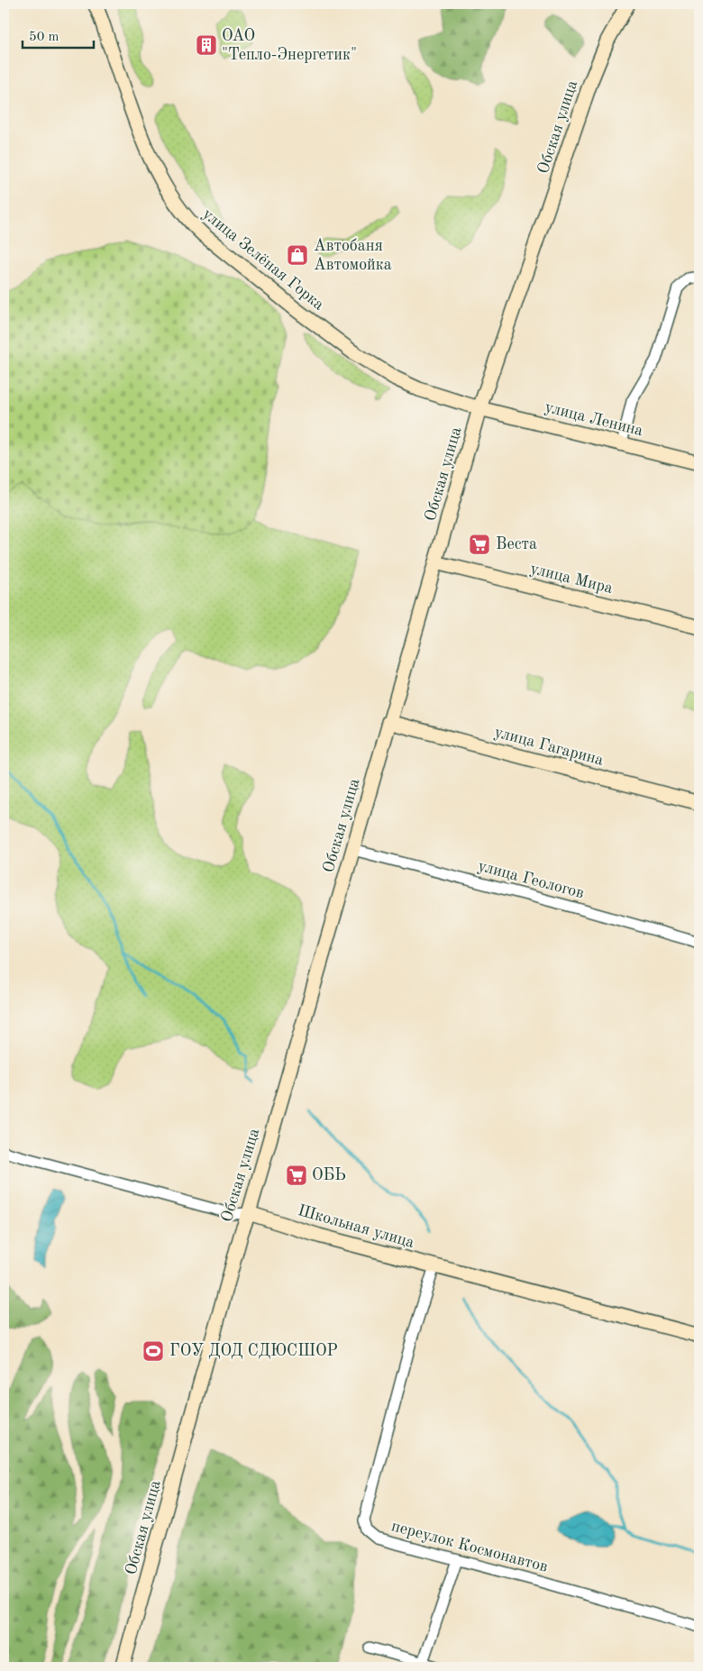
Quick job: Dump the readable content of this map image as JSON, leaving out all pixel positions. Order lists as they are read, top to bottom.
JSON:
{
  "streets": {
    "street": [
      "Обская улица",
      "улица Зелёная Горка",
      "улица Ленина",
      "улица Мира",
      "улица Гагарина",
      "улица Геологов",
      "Школьная улица",
      "переулок Космонавтов"
    ]
  },
  "crossings": [
    ["Обская улица", "улица Зелёная Горка"],
    ["Обская улица", "улица Ленина"],
    ["Обская улица", "улица Мира"],
    ["Обская улица", "улица Гагарина"],
    ["Обская улица", "улица Геологов"],
    ["Обская улица", "Школьная улица"],
    ["улица Зелёная Горка", "улица Ленина"],
    ["Школьная улица", "переулок Космонавтов"]
  ],
  "places": {
    "building": ["ОАО \"Тепло-Энергетик\""],
    "shop": ["Автобаня Автомойка"],
    "supermarket": ["Веста", "ОБЬ"],
    "sports": ["ГОУ ДОД СДЮСШОР"]
  },
  "scale_bar": "50 m"
}
